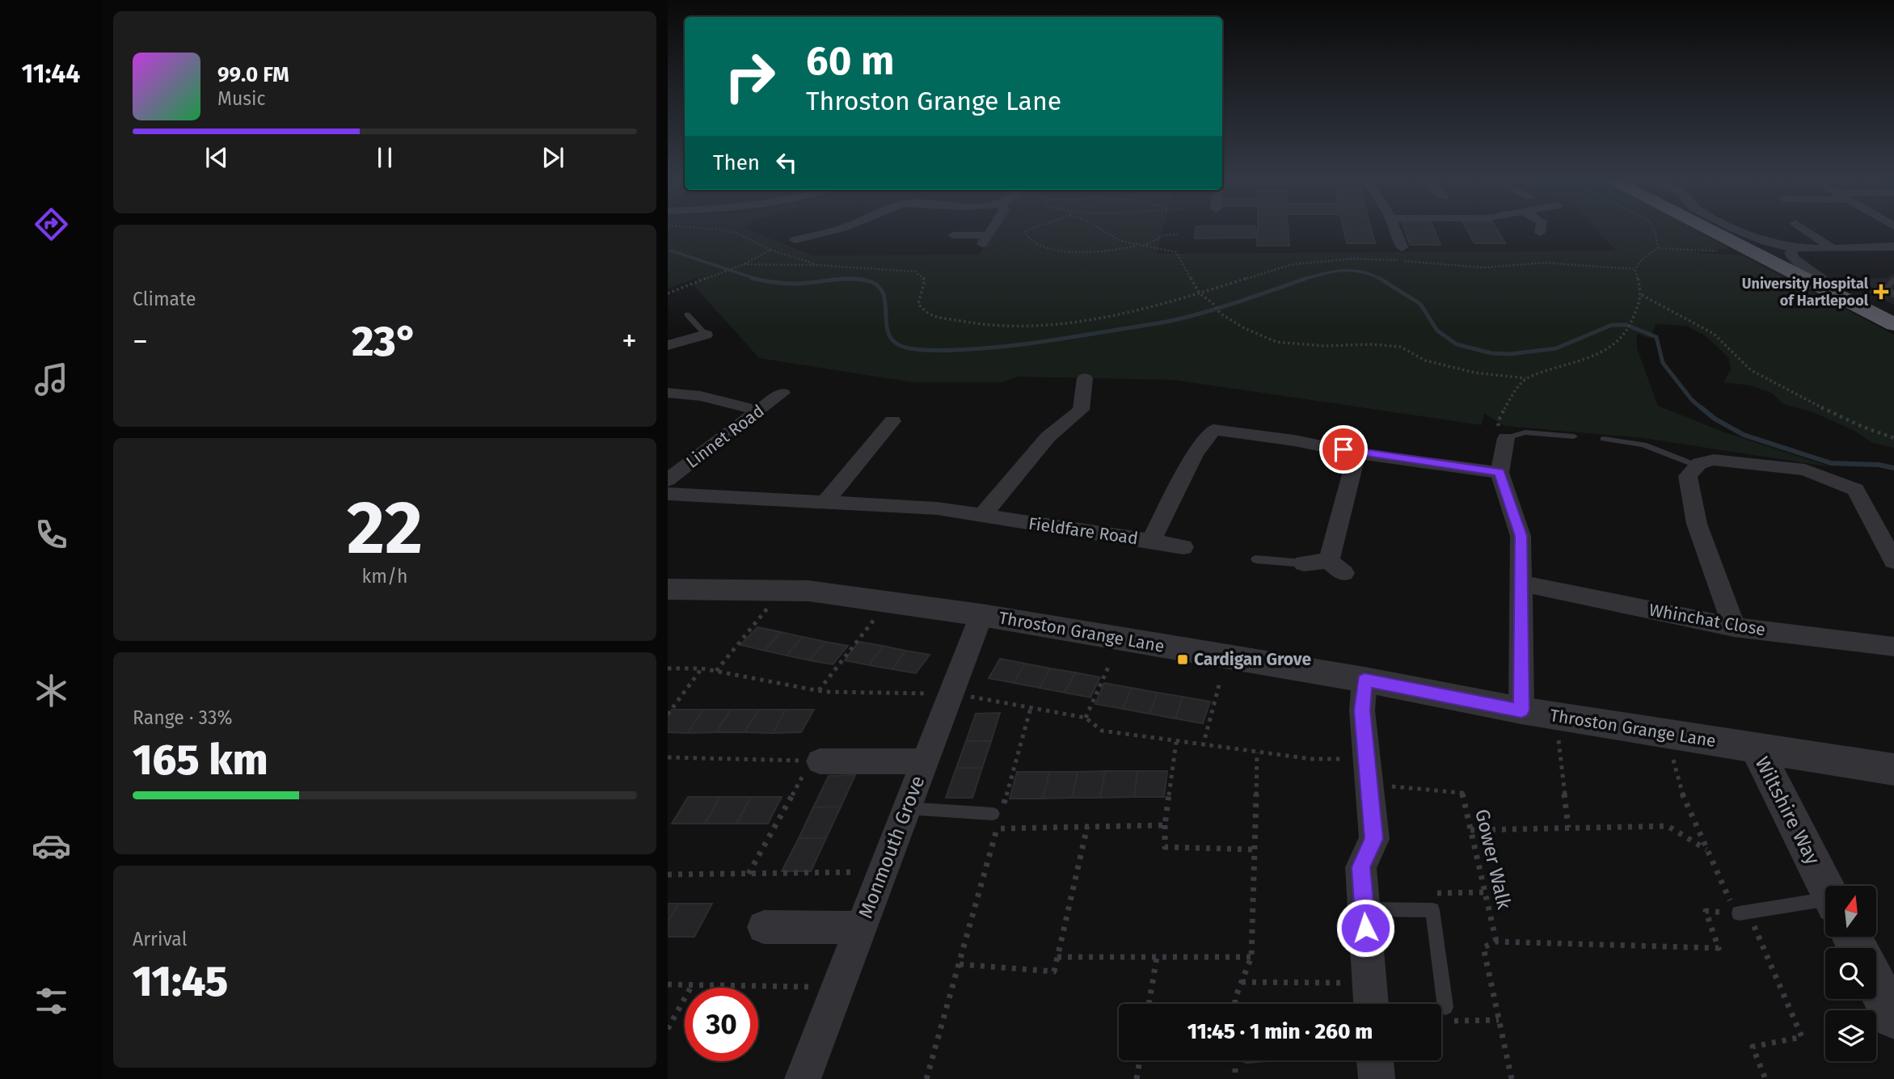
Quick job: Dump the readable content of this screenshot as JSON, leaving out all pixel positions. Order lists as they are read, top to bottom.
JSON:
{
  "streets": {
    "street": [
      "Linnet Road",
      "Fieldfare Road",
      "Whinchat Close",
      "Throston Grange Lane",
      "Wiltshire Way",
      "Monmouth Grove"
    ],
    "path": ["Gower Walk"]
  },
  "crossings": [
    ["Throston Grange Lane", "Wiltshire Way"],
    ["Throston Grange Lane", "Monmouth Grove"]
  ],
  "places": {
    "health": ["University Hospital of Hartlepool"],
    "transit": ["Cardigan Grove"]
  },
  "north": "top",
  "page": {
    "tabs": "11:44",
    "turn": ["60 m", "Throston Grange Lane"],
    "song": ["99.0 FM", "Music"],
    "then": "Then",
    "tile": [
      "Climate",
      ["22", "km/h"],
      ["Range · 33%", "165 km"],
      ["Arrival", "11:45"]
    ],
    "heat": ["−", "23°", "+"],
    "limit": "30",
    "trip": "11:45 · 1 min · 260 m"
  }
}
